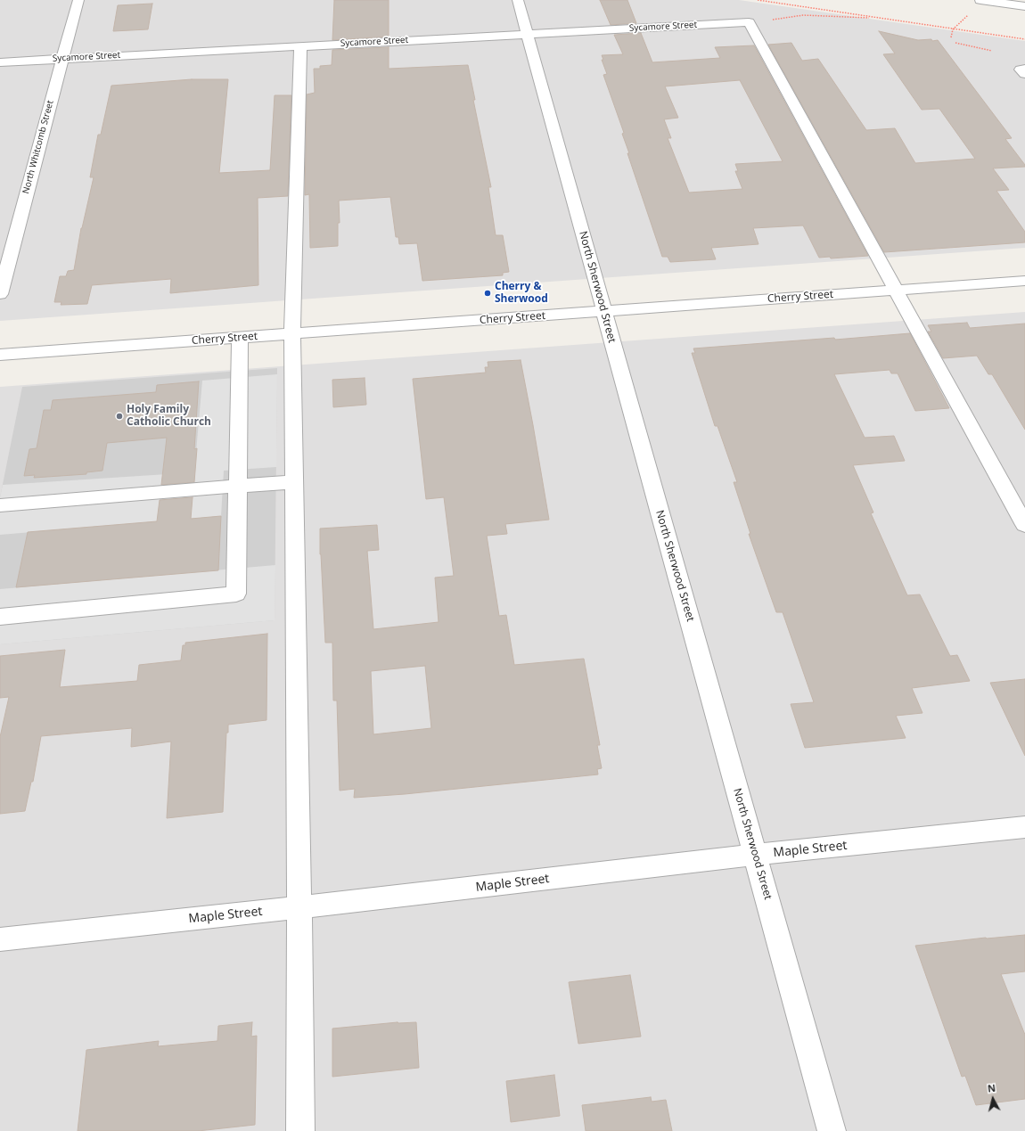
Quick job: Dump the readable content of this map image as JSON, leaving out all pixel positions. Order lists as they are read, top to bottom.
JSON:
{
  "streets": {
    "street": [
      "Sycamore Street",
      "North Whitcomb Street",
      "North Sherwood Street",
      "Cherry Street",
      "Maple Street"
    ]
  },
  "crossings": [
    ["Sycamore Street", "North Whitcomb Street"],
    ["Sycamore Street", "North Sherwood Street"],
    ["North Sherwood Street", "Cherry Street"],
    ["North Sherwood Street", "Maple Street"]
  ],
  "places": ["Cherry & Sherwood", "Holy Family Catholic Church"],
  "north": "top"
}
